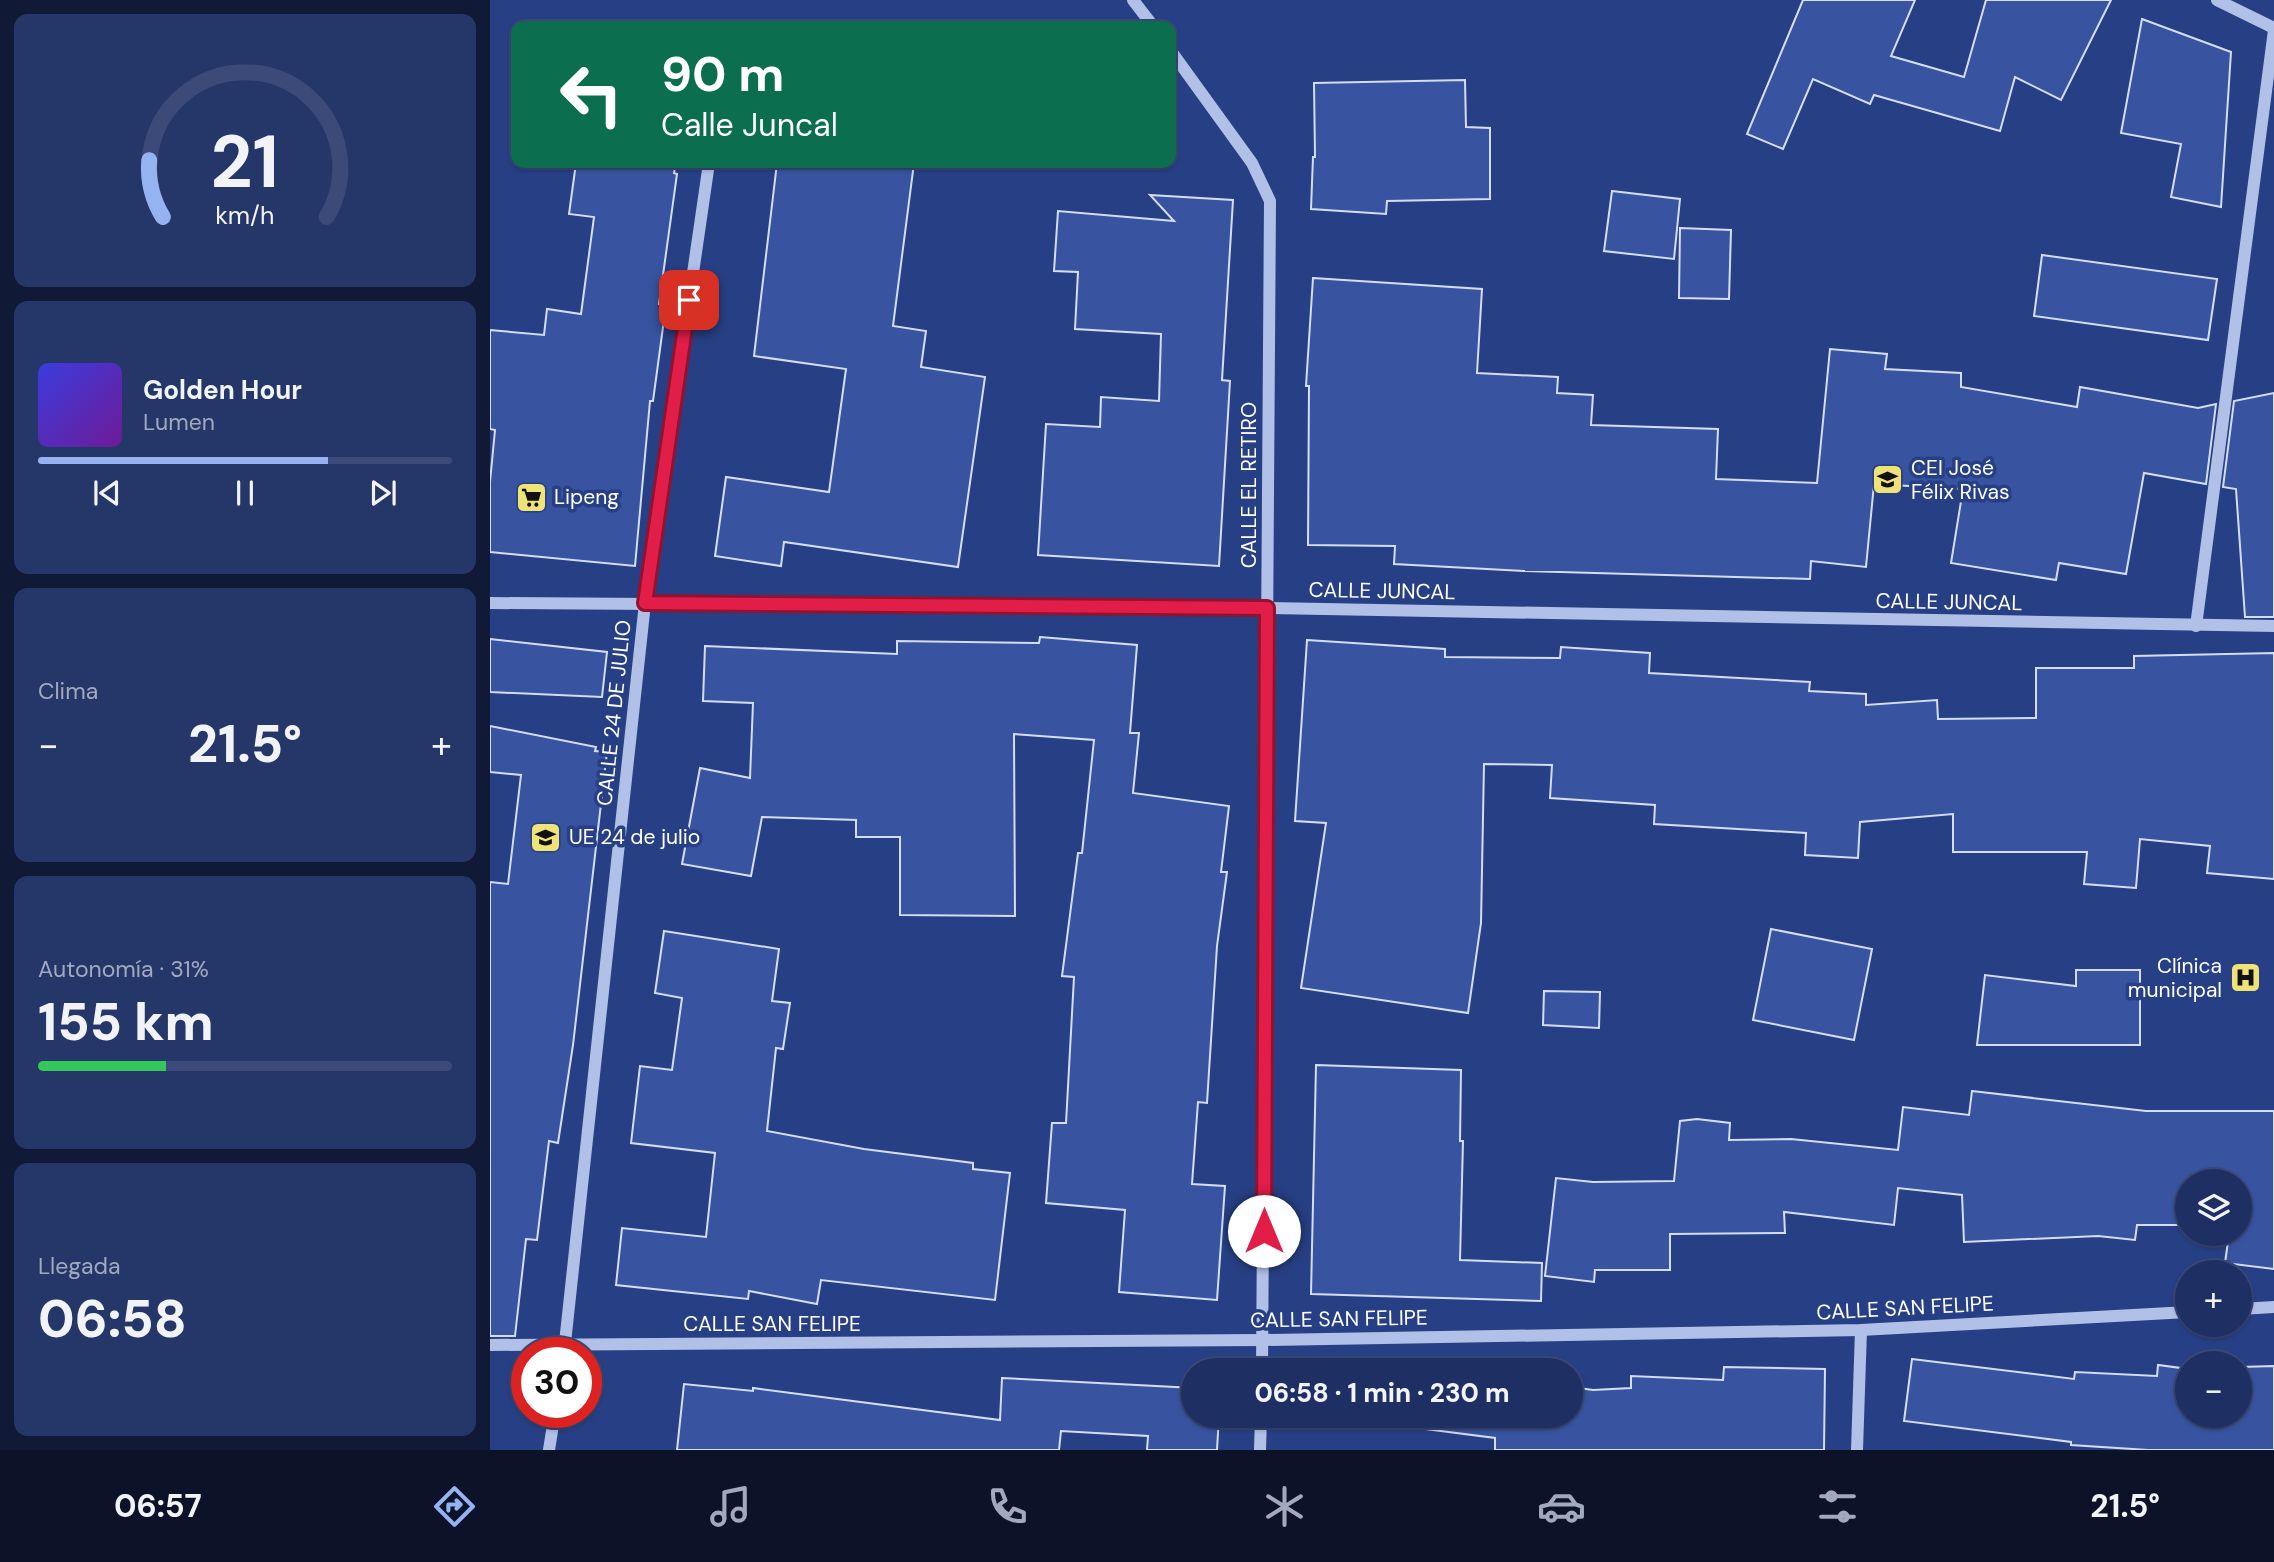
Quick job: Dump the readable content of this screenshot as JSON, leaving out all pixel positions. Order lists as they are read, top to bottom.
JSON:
{
  "streets": {
    "street": [
      "CALLE EL RETIRO",
      "CALLE JUNCAL",
      "CALLE 24 DE JULIO",
      "CALLE SAN FELIPE"
    ]
  },
  "crossings": [
    ["CALLE EL RETIRO", "CALLE JUNCAL"],
    ["CALLE EL RETIRO", "CALLE SAN FELIPE"],
    ["CALLE JUNCAL", "CALLE 24 DE JULIO"]
  ],
  "places": {
    "school or university": ["CEI José Félix Rivas", "UE 24 de julio"],
    "supermarket": ["Lipeng"],
    "hospital": ["Clínica municipal"]
  },
  "page": {
    "turn": ["90 m", "Calle Juncal"],
    "song": ["Golden Hour", "Lumen"],
    "tile": [
      "Clima",
      ["Autonomía · 31%", "155 km"],
      ["Llegada", "06:58"]
    ],
    "heat": ["−", "21.5°", "+"],
    "map_buttons": ["+", "−"],
    "limit": "30",
    "trip": "06:58 · 1 min · 230 m",
    "tabs": ["06:57", "21.5°"],
    "gauge": ["21", "km/h"]
  }
}
